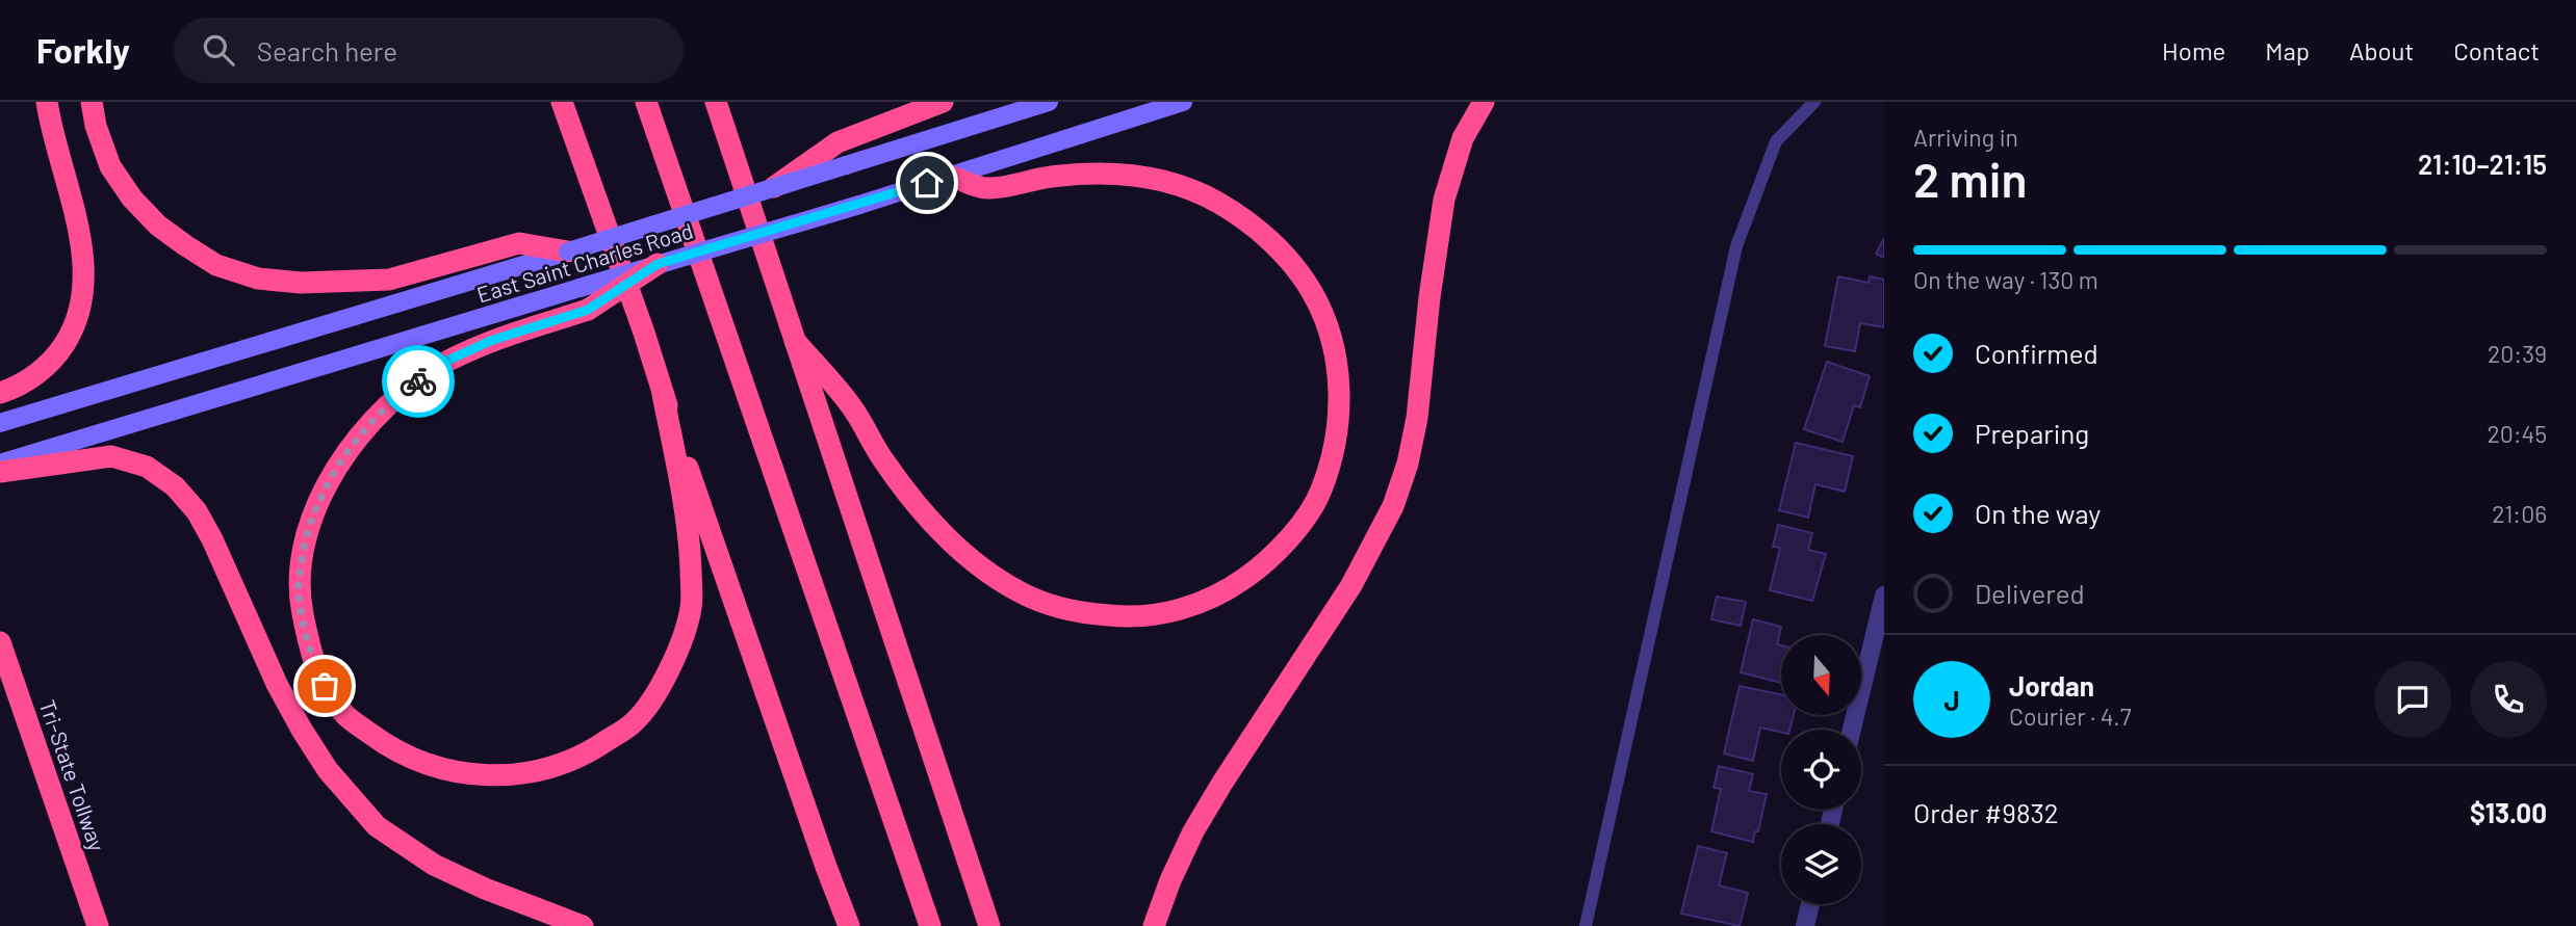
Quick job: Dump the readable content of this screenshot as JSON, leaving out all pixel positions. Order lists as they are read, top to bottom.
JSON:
{
  "streets": {
    "highway": ["Tri-State Tollway"],
    "main road": ["East Saint Charles Road"]
  },
  "north": "bottom",
  "page": {
    "header": "Forkly",
    "search": "Search here",
    "nav": [
      "Home",
      "Map",
      "About",
      "Contact"
    ],
    "heading": ["2 min", "Arriving in", "21:10–21:15"],
    "panel": [
      "Jordan",
      "Courier · 4.7",
      "Order #9832",
      "$13.00"
    ],
    "bar": "On the way · 130 m",
    "list": [
      ["Confirmed", "20:39"],
      ["Preparing", "20:45"],
      ["On the way", "21:06"],
      "Delivered"
    ],
    "round": "J"
  }
}
